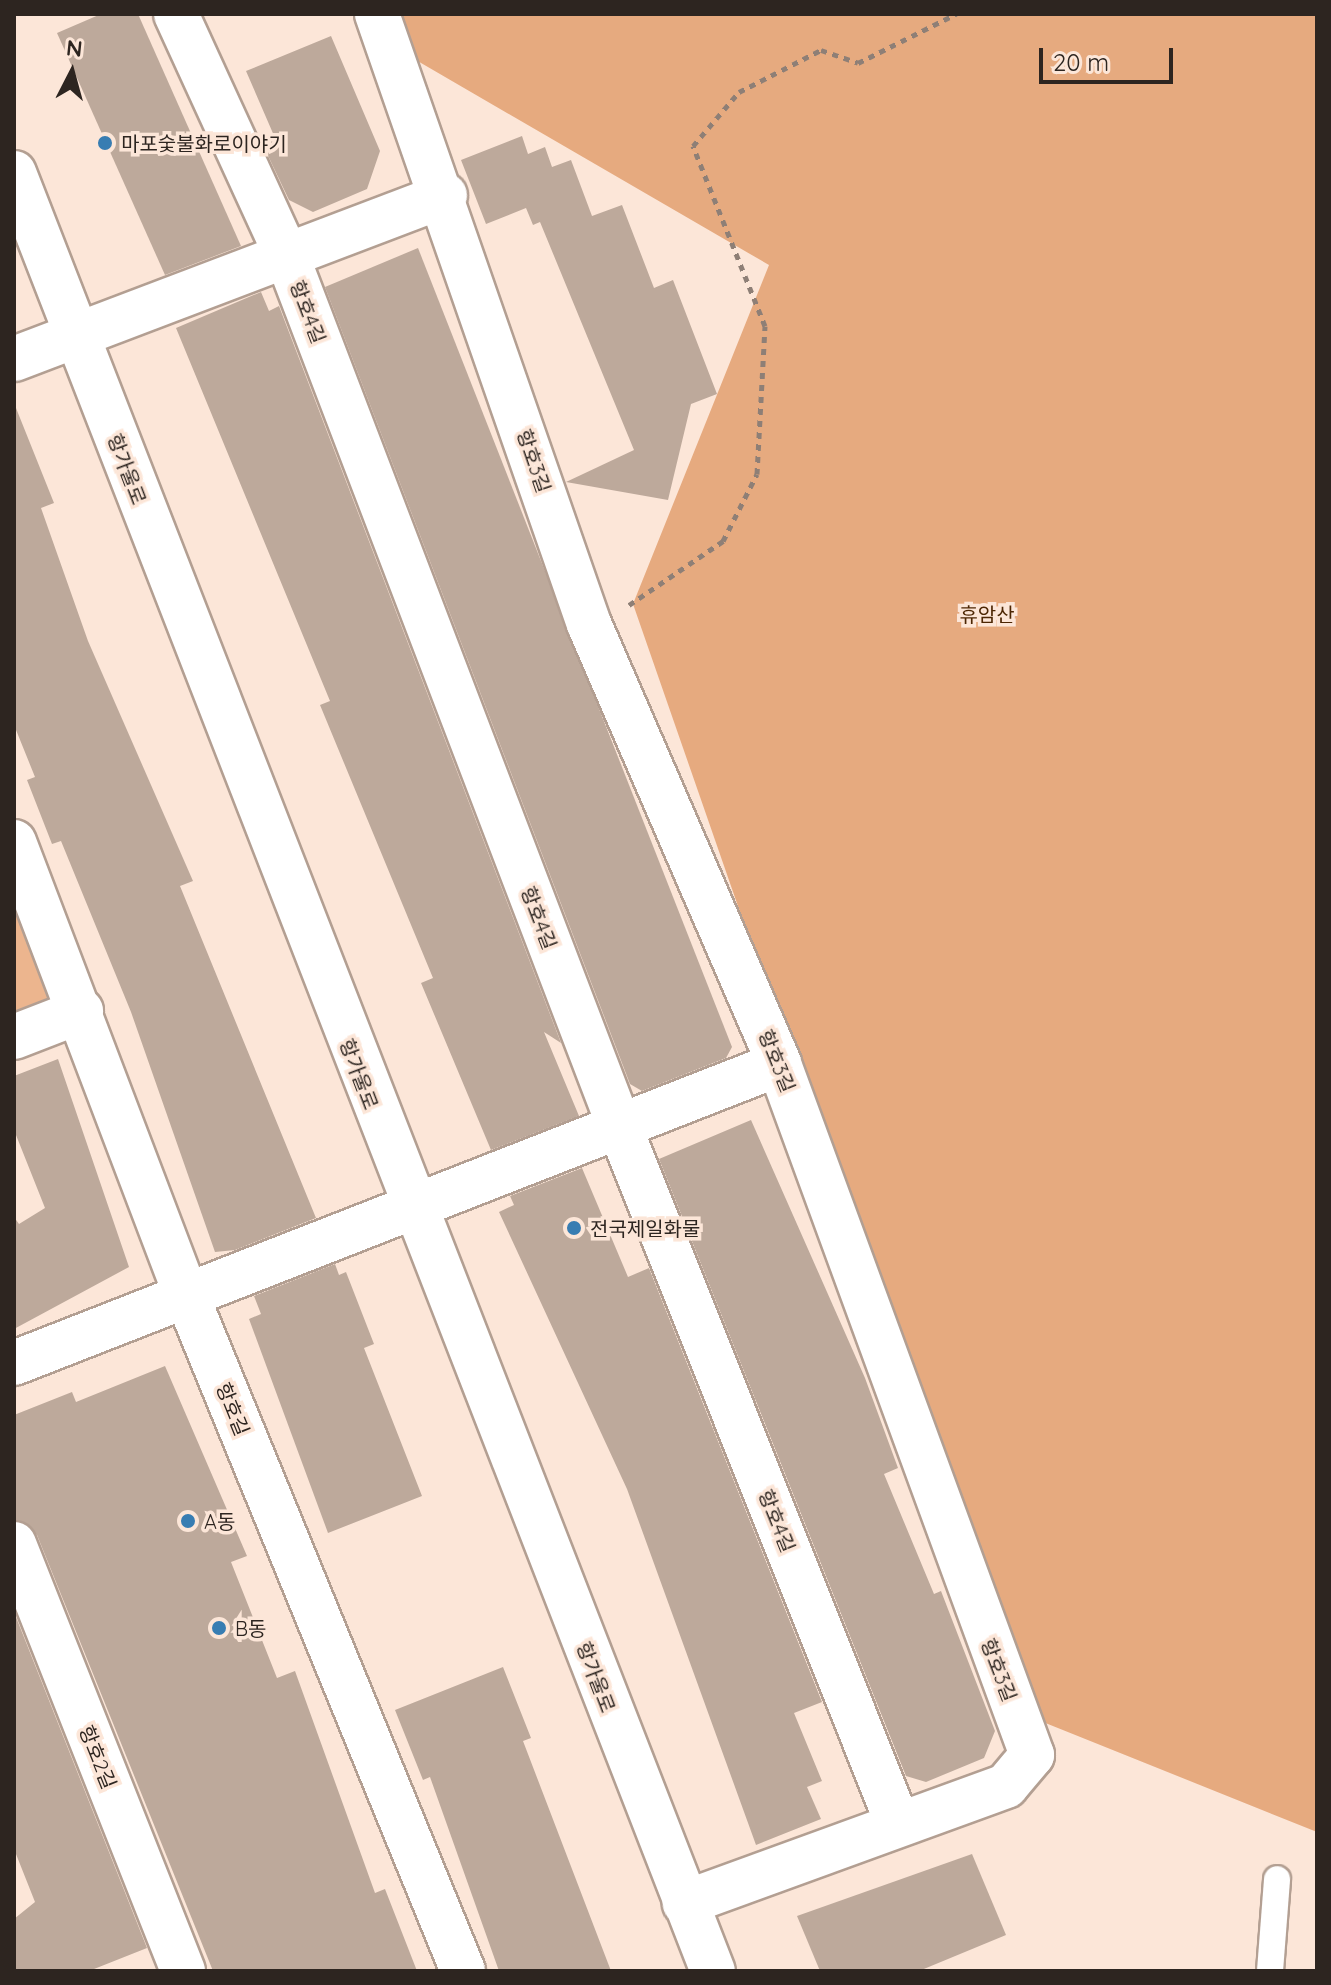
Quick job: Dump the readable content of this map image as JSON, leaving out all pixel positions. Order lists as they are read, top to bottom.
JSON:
{
  "streets": {
    "street": [
      "항호4길",
      "항호3길",
      "항가울로",
      "항호길",
      "항호2길"
    ]
  },
  "crossings": [
    ["항호4길", "항호3길"],
    ["항호3길", "항가울로"]
  ],
  "parks": ["휴암산"],
  "places": [
    "마포숯불화로이야기",
    "전국제일화물",
    "A동",
    "B동"
  ],
  "scale_bar": "20 m",
  "north": "top"
}
